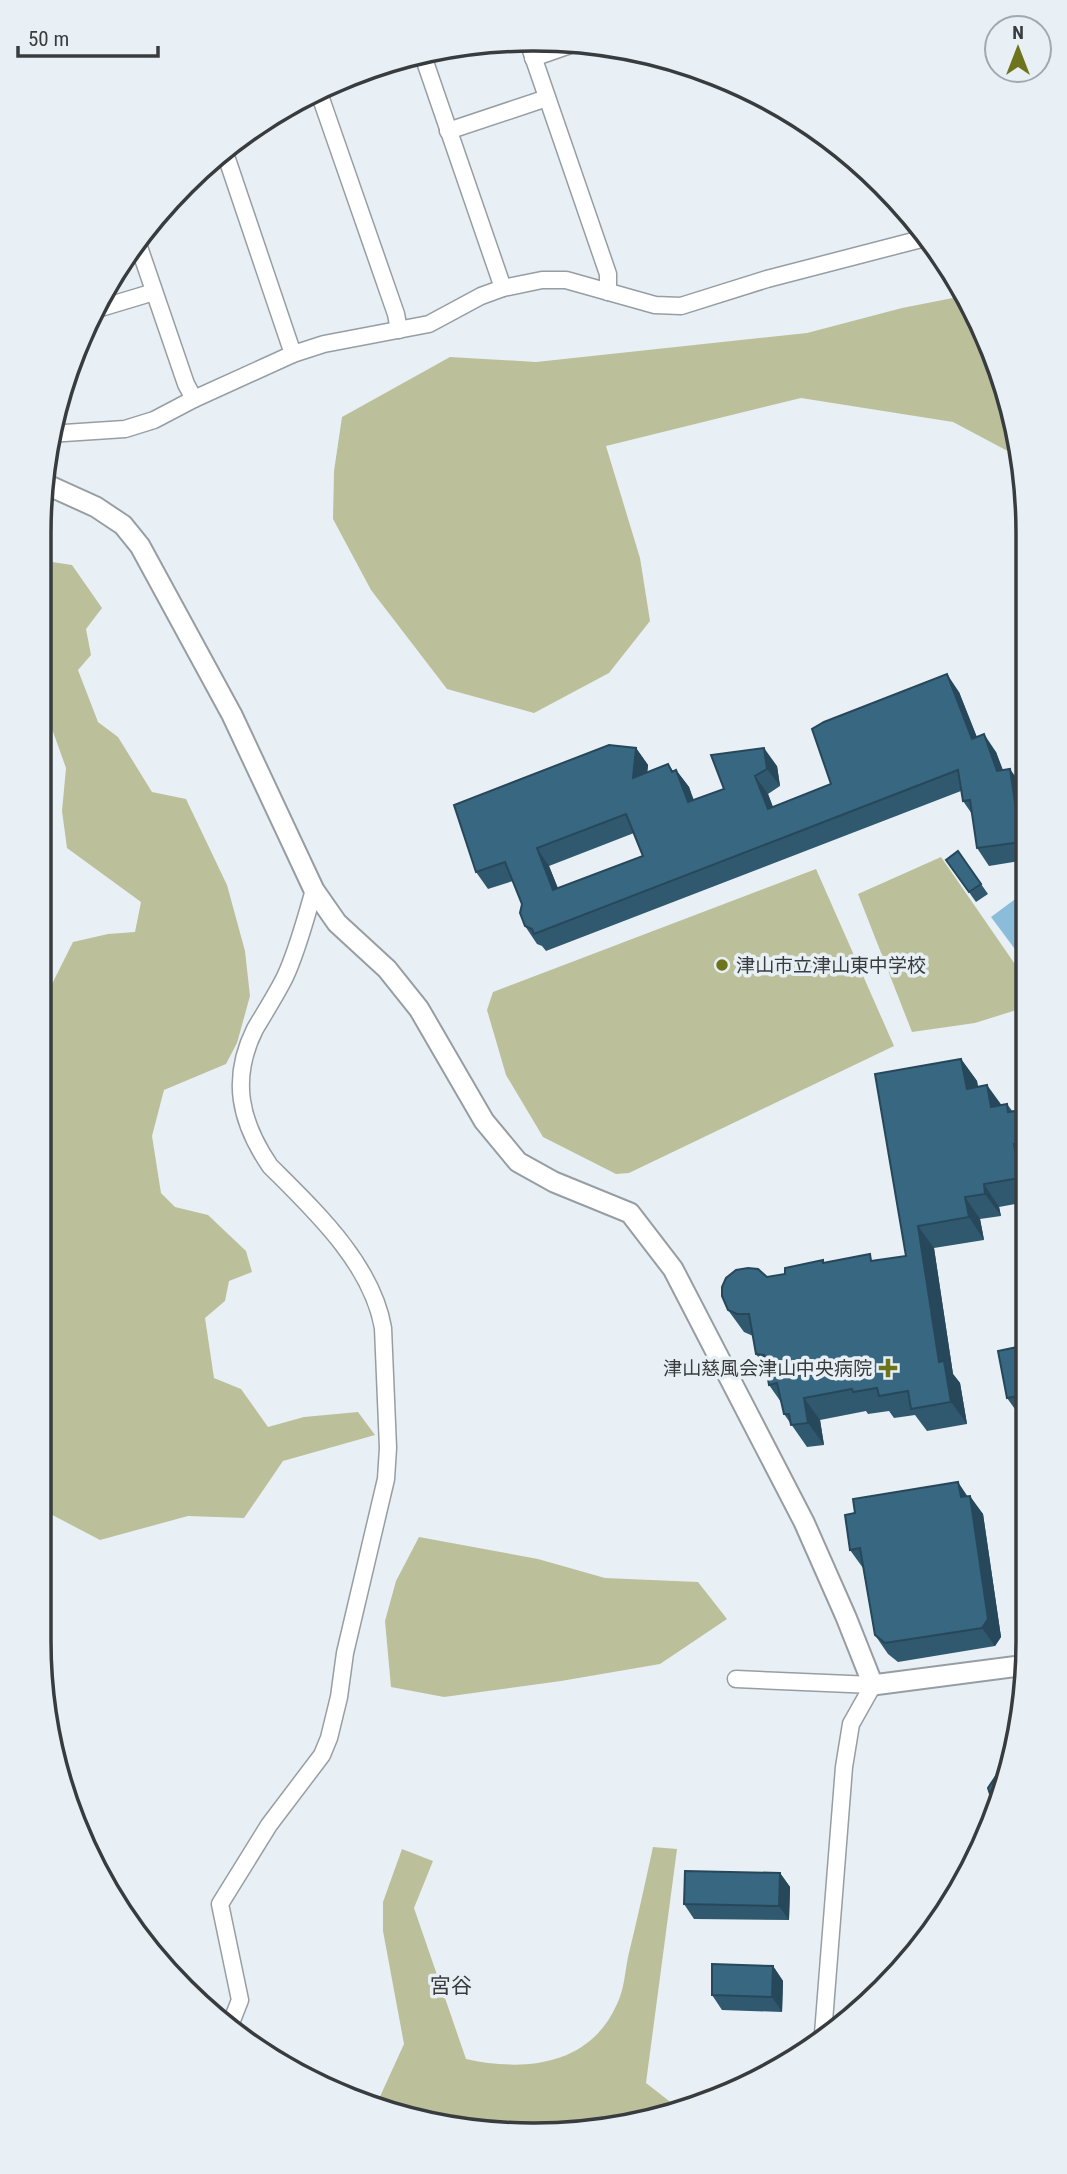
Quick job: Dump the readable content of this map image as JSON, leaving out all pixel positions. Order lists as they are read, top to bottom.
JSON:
{
  "districts": ["宮谷"],
  "places": {
    "other": ["津山市立津山東中学校"],
    "health": ["津山慈風会津山中央病院"]
  },
  "scale_bar": "50 m",
  "north": "top"
}
